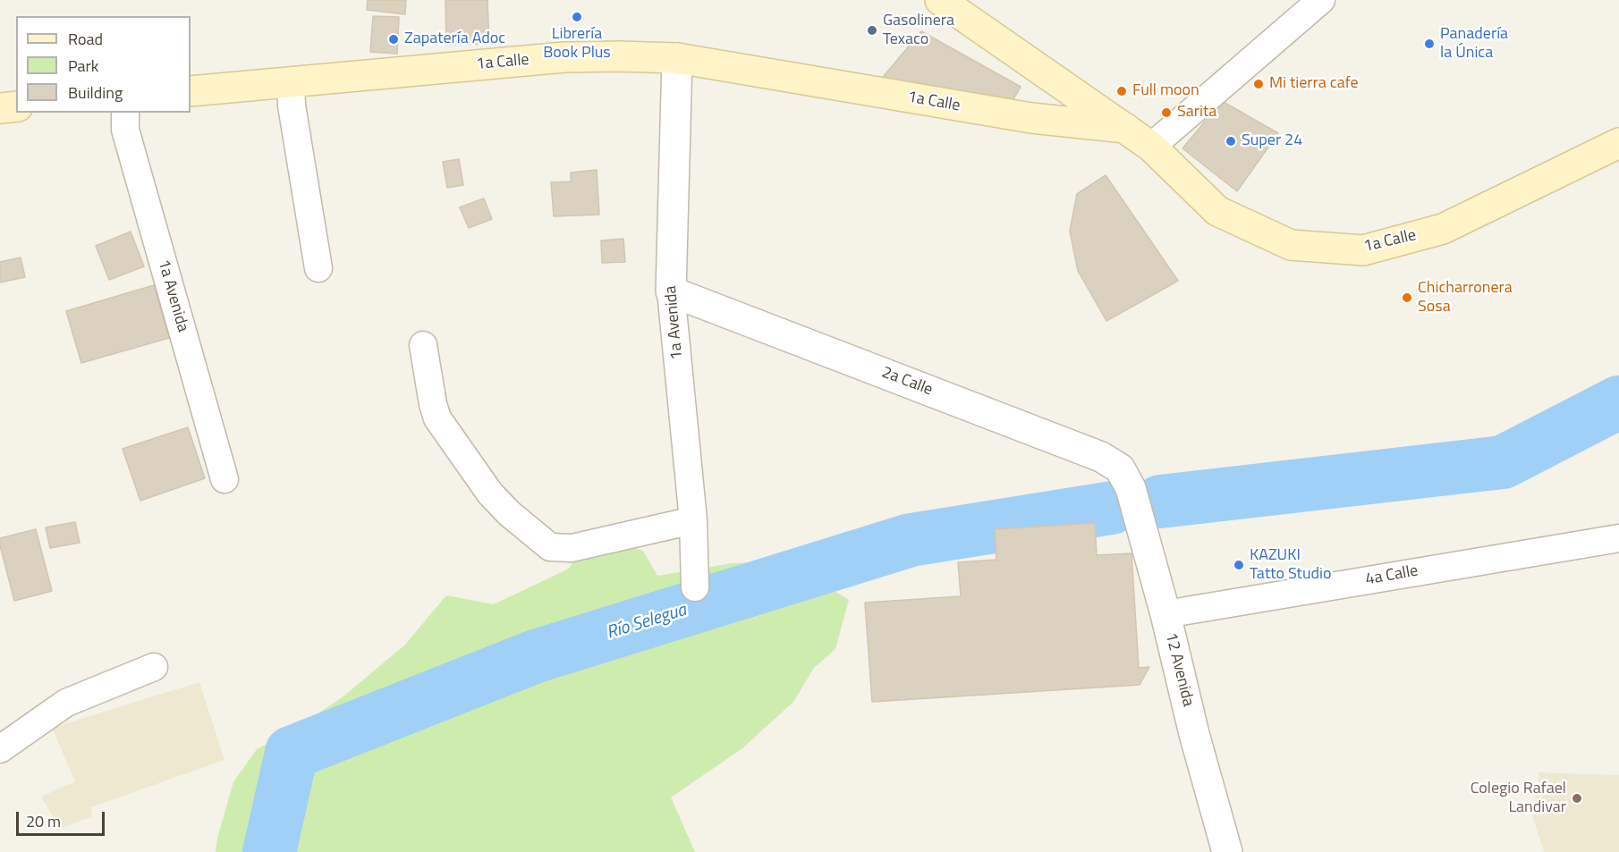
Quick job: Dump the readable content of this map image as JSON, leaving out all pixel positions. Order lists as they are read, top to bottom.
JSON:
{
  "streets": {
    "main road": ["1a Calle"],
    "street": [
      "1a Avenida",
      "2a Calle",
      "4a Calle",
      "12 Avenida"
    ]
  },
  "crossings": [
    ["1a Calle", "1a Avenida"],
    ["1a Avenida", "2a Calle"],
    ["2a Calle", "12 Avenida"],
    ["4a Calle", "12 Avenida"]
  ],
  "water": ["Río Selegua"],
  "places": [
    "Librería Book Plus",
    "Gasolinera Texaco",
    "Zapatería Adoc",
    "Panadería la Única",
    "Mi tierra cafe",
    "Full moon",
    "Sarita",
    "Super 24",
    "Chicharronera Sosa",
    "KAZUKI Tatto Studio",
    "Colegio Rafael Landivar"
  ],
  "legend": ["Road", "Park", "Building"],
  "scale_bar": "20 m"
}
